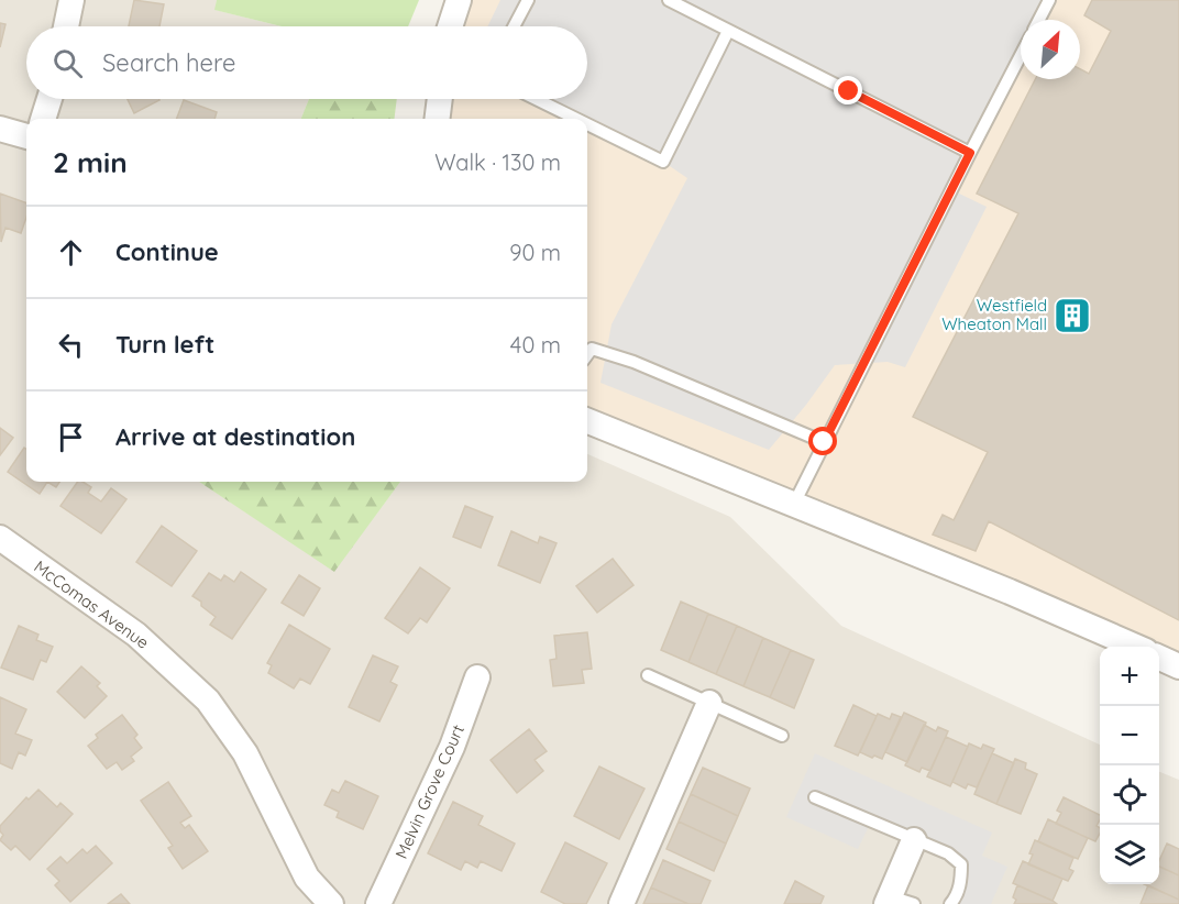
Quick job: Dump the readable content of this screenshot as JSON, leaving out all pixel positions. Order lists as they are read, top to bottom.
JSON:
{
  "streets": {
    "street": ["McComas Avenue", "Melvin Grove Court"]
  },
  "places": {
    "building": ["Westfield Wheaton Mall"]
  },
  "north": "top right",
  "page": {
    "search": "Search here",
    "heading": ["2 min", "Walk · 130 m"],
    "list": [
      ["Continue", "90 m"],
      ["Turn left", "40 m"],
      "Arrive at destination"
    ],
    "map_buttons": ["+", "−"]
  }
}
